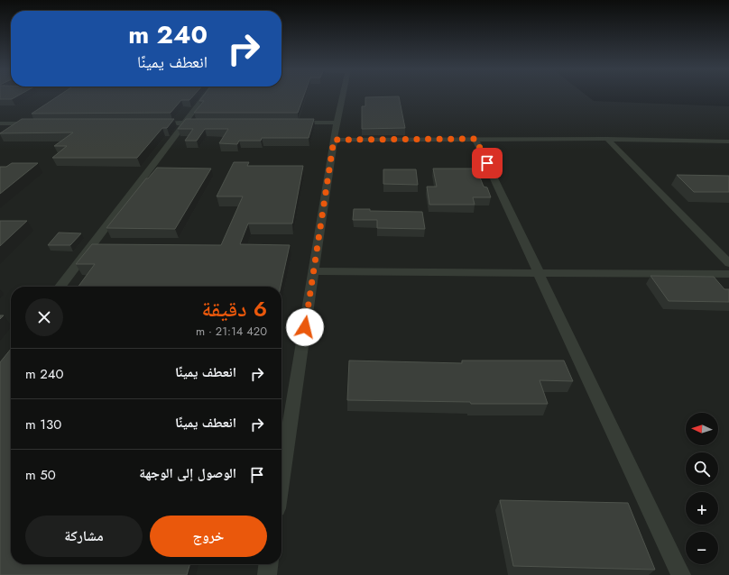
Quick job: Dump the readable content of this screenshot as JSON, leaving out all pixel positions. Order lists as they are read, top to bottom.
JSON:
{
  "north": "left",
  "page": {
    "turn": ["240 m", "انعطف يمينًا"],
    "heading": ["6 دقيقة", "420 m · 21:14"],
    "list": [
      {
        "name": "انعطف يمينًا",
        "value": "240 m"
      },
      {
        "name": "انعطف يمينًا",
        "value": "130 m"
      },
      {
        "name": "الوصول إلى الوجهة",
        "value": "50 m"
      }
    ],
    "map_buttons": ["+", "−"],
    "buttons": ["خروج", "مشاركة"]
  }
}
